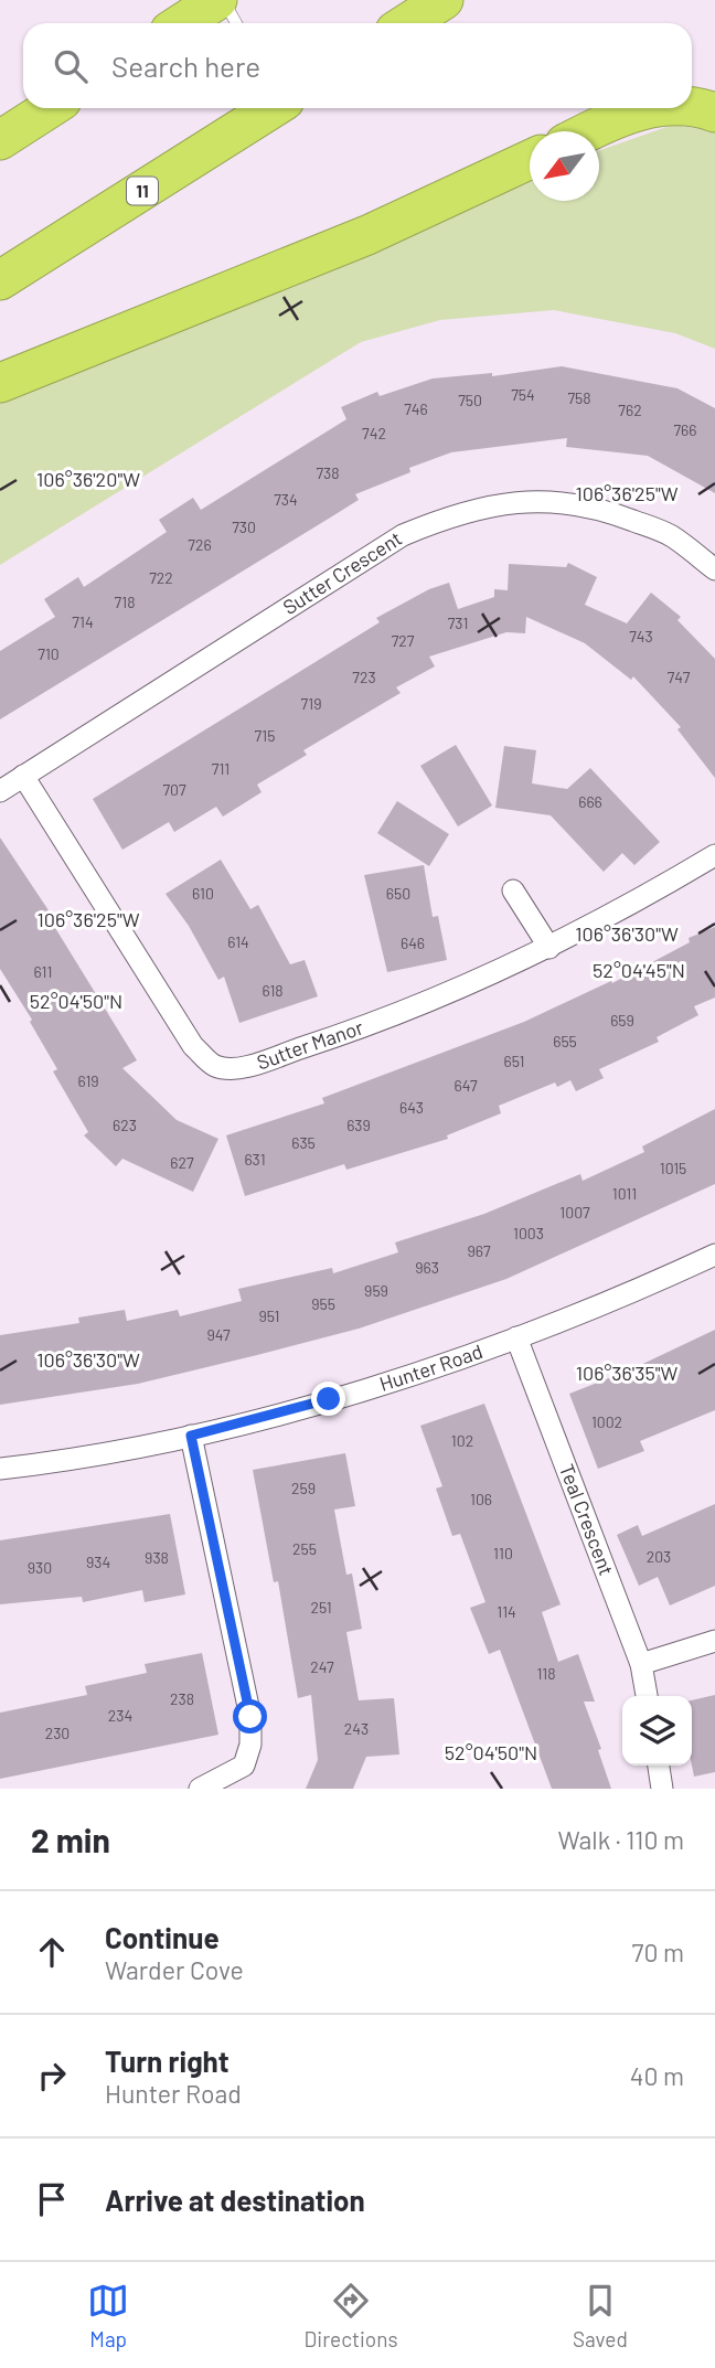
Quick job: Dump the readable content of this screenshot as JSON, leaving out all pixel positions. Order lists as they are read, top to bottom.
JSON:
{
  "streets": {
    "highway": ["11"],
    "street": [
      "Sutter Crescent",
      "Sutter Manor",
      "Hunter Road",
      "Teal Crescent"
    ]
  },
  "crossings": [
    ["Sutter Crescent", "Sutter Manor"],
    ["Hunter Road", "Teal Crescent"]
  ],
  "house_numbers": [
    "754",
    "758",
    "750",
    "746",
    "762",
    "766",
    "742",
    "738",
    "734",
    "730",
    "726",
    "722",
    "718",
    "714",
    "731",
    "743",
    "727",
    "710",
    "723",
    "747",
    "719",
    "715",
    "711",
    "707",
    "666",
    "610",
    "650",
    "614",
    "646",
    "611",
    "618",
    "659",
    "655",
    "651",
    "619",
    "647",
    "643",
    "623",
    "639",
    "635",
    "631",
    "627",
    "1015",
    "1011",
    "1007",
    "1003",
    "967",
    "963",
    "959",
    "955",
    "951",
    "947",
    "1002",
    "102",
    "259",
    "106",
    "255",
    "110",
    "203",
    "938",
    "934",
    "930",
    "251",
    "114",
    "247",
    "118",
    "238",
    "234",
    "243",
    "230"
  ],
  "north": "bottom left",
  "page": {
    "search": "Search here",
    "heading": ["2 min", "Walk · 110 m"],
    "list": [
      ["Continue", "Warder Cove", "70 m"],
      ["Turn right", "Hunter Road", "40 m"],
      "Arrive at destination"
    ],
    "nav": ["Map", "Directions", "Saved"]
  },
  "coordinates": [
    "106°36'20\"W",
    "106°36'25\"W",
    "106°36'30\"W",
    "52°04'45\"N",
    "52°04'50\"N",
    "106°36'35\"W"
  ]
}
